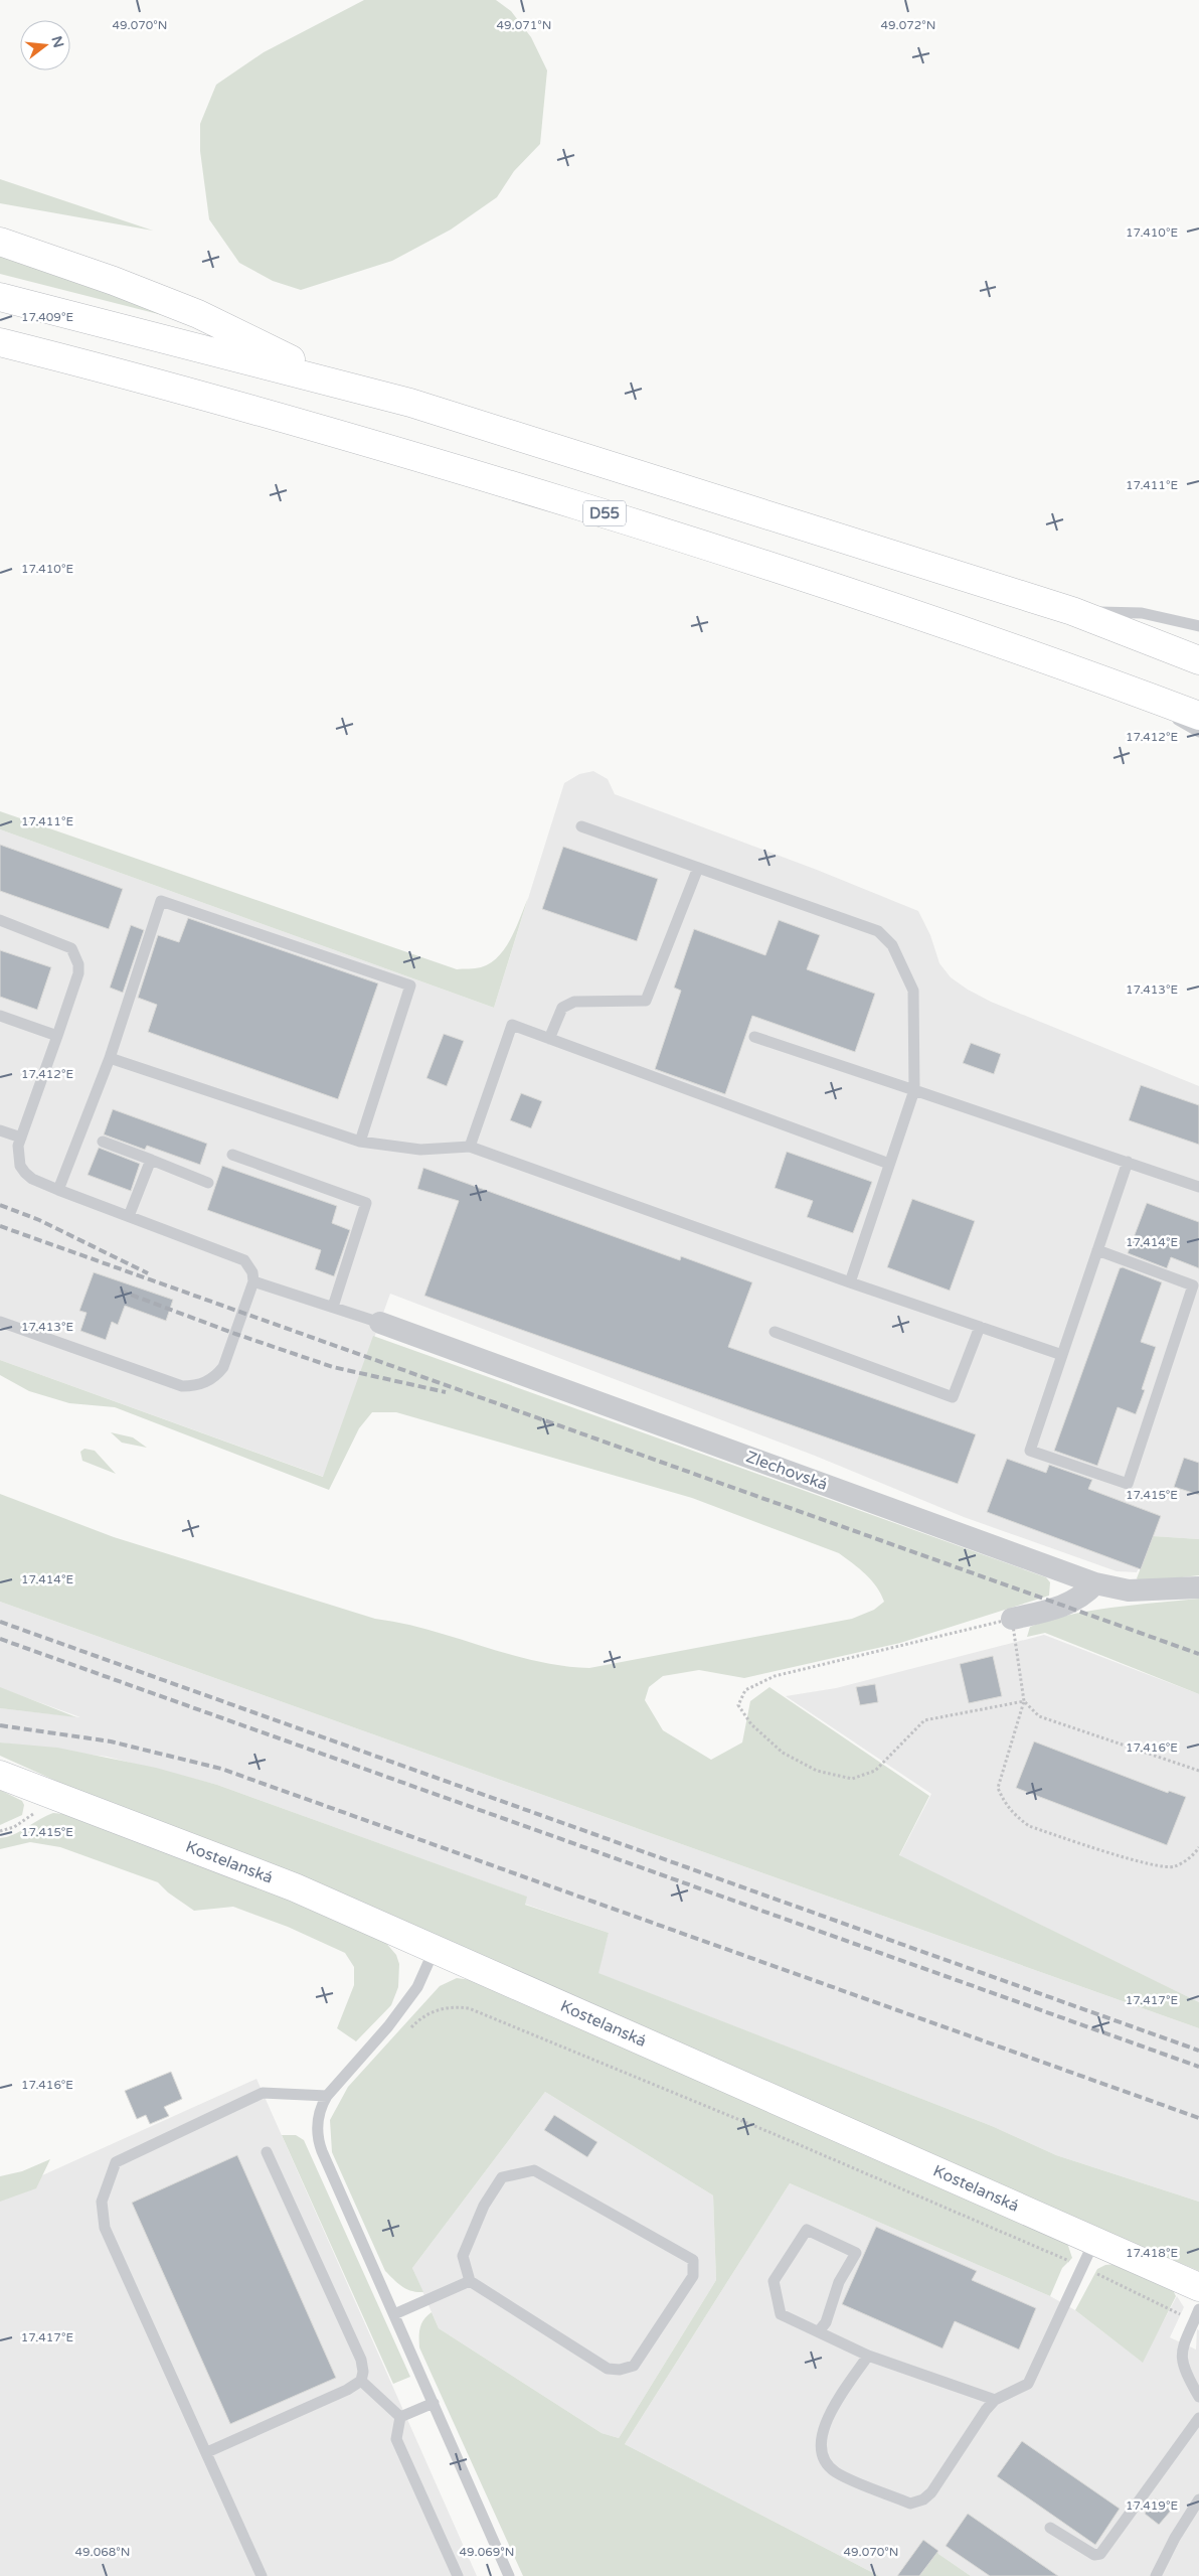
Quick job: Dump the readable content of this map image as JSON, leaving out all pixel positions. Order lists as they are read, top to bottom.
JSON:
{
  "streets": {
    "main road": ["D55", "Kostelanská"],
    "street": ["Zlechovská"]
  },
  "north": "right",
  "coordinates": [
    "49.070°N",
    "49.071°N",
    "49.072°N",
    "17.410°E",
    "17.409°E",
    "17.411°E",
    "17.412°E",
    "17.413°E",
    "17.414°E",
    "17.415°E",
    "17.416°E",
    "17.417°E",
    "17.418°E",
    "17.419°E",
    "49.068°N",
    "49.069°N"
  ]
}
